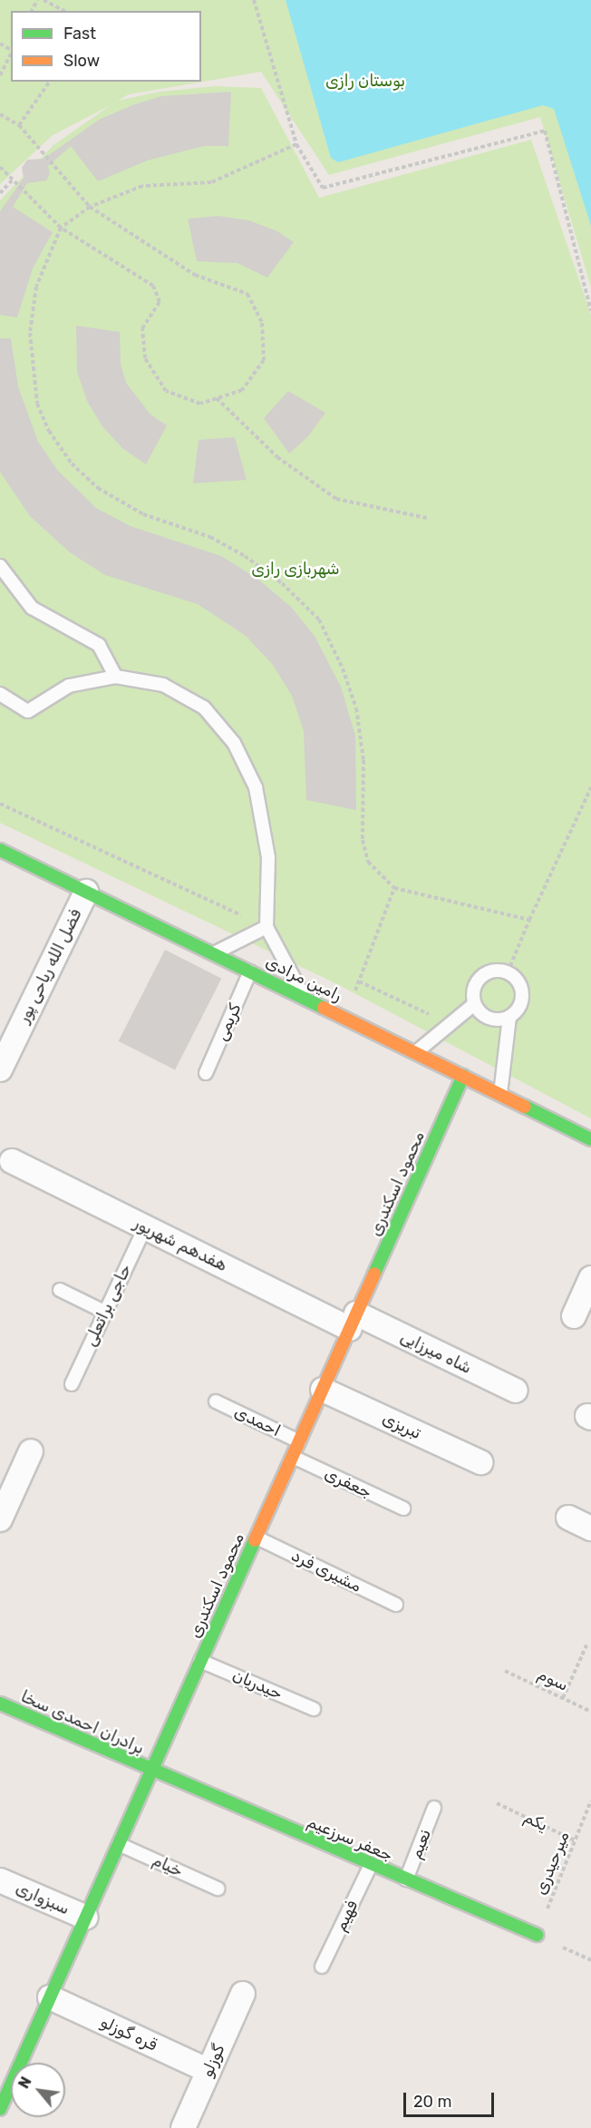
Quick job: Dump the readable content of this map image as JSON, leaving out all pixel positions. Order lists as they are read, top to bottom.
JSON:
{
  "streets": {
    "street": [
      "فضل الله ریاحی پور",
      "رامین مرادی",
      "محمود اسکندری",
      "هفدهم شهریور",
      "شاه میرزایی",
      "تبریزی",
      "برادران احمدی سخا",
      "جعفر سرزعیم",
      "سبزواری",
      "قره گوزلو",
      "گوزلو"
    ],
    "lane": [
      "کریمی",
      "حاجی براتعلی",
      "احمدی",
      "جعفری",
      "مشیری فرد",
      "حیدریان",
      "نعیم",
      "خیام",
      "فهیم"
    ],
    "path": ["سوم", "یکم", "میرحیدری"]
  },
  "crossings": [
    ["فضل الله ریاحی پور", "رامین مرادی"],
    ["رامین مرادی", "کریمی"],
    ["رامین مرادی", "محمود اسکندری"],
    ["محمود اسکندری", "هفدهم شهریور"],
    ["محمود اسکندری", "شاه میرزایی"],
    ["محمود اسکندری", "احمدی"],
    ["محمود اسکندری", "تبریزی"],
    ["محمود اسکندری", "جعفری"],
    ["محمود اسکندری", "مشیری فرد"],
    ["محمود اسکندری", "حیدریان"],
    ["محمود اسکندری", "برادران احمدی سخا"],
    ["محمود اسکندری", "جعفر سرزعیم"],
    ["محمود اسکندری", "خیام"],
    ["محمود اسکندری", "سبزواری"],
    ["محمود اسکندری", "قره گوزلو"],
    ["هفدهم شهریور", "حاجی براتعلی"],
    ["هفدهم شهریور", "شاه میرزایی"],
    ["برادران احمدی سخا", "جعفر سرزعیم"],
    ["یکم", "میرحیدری"],
    ["جعفر سرزعیم", "نعیم"],
    ["جعفر سرزعیم", "میرحیدری"],
    ["جعفر سرزعیم", "فهیم"],
    ["قره گوزلو", "گوزلو"]
  ],
  "parks": ["بوستان رازی", "شهربازی رازی"],
  "legend": ["Fast", "Slow"],
  "scale_bar": "20 m",
  "north": "top left"
}
